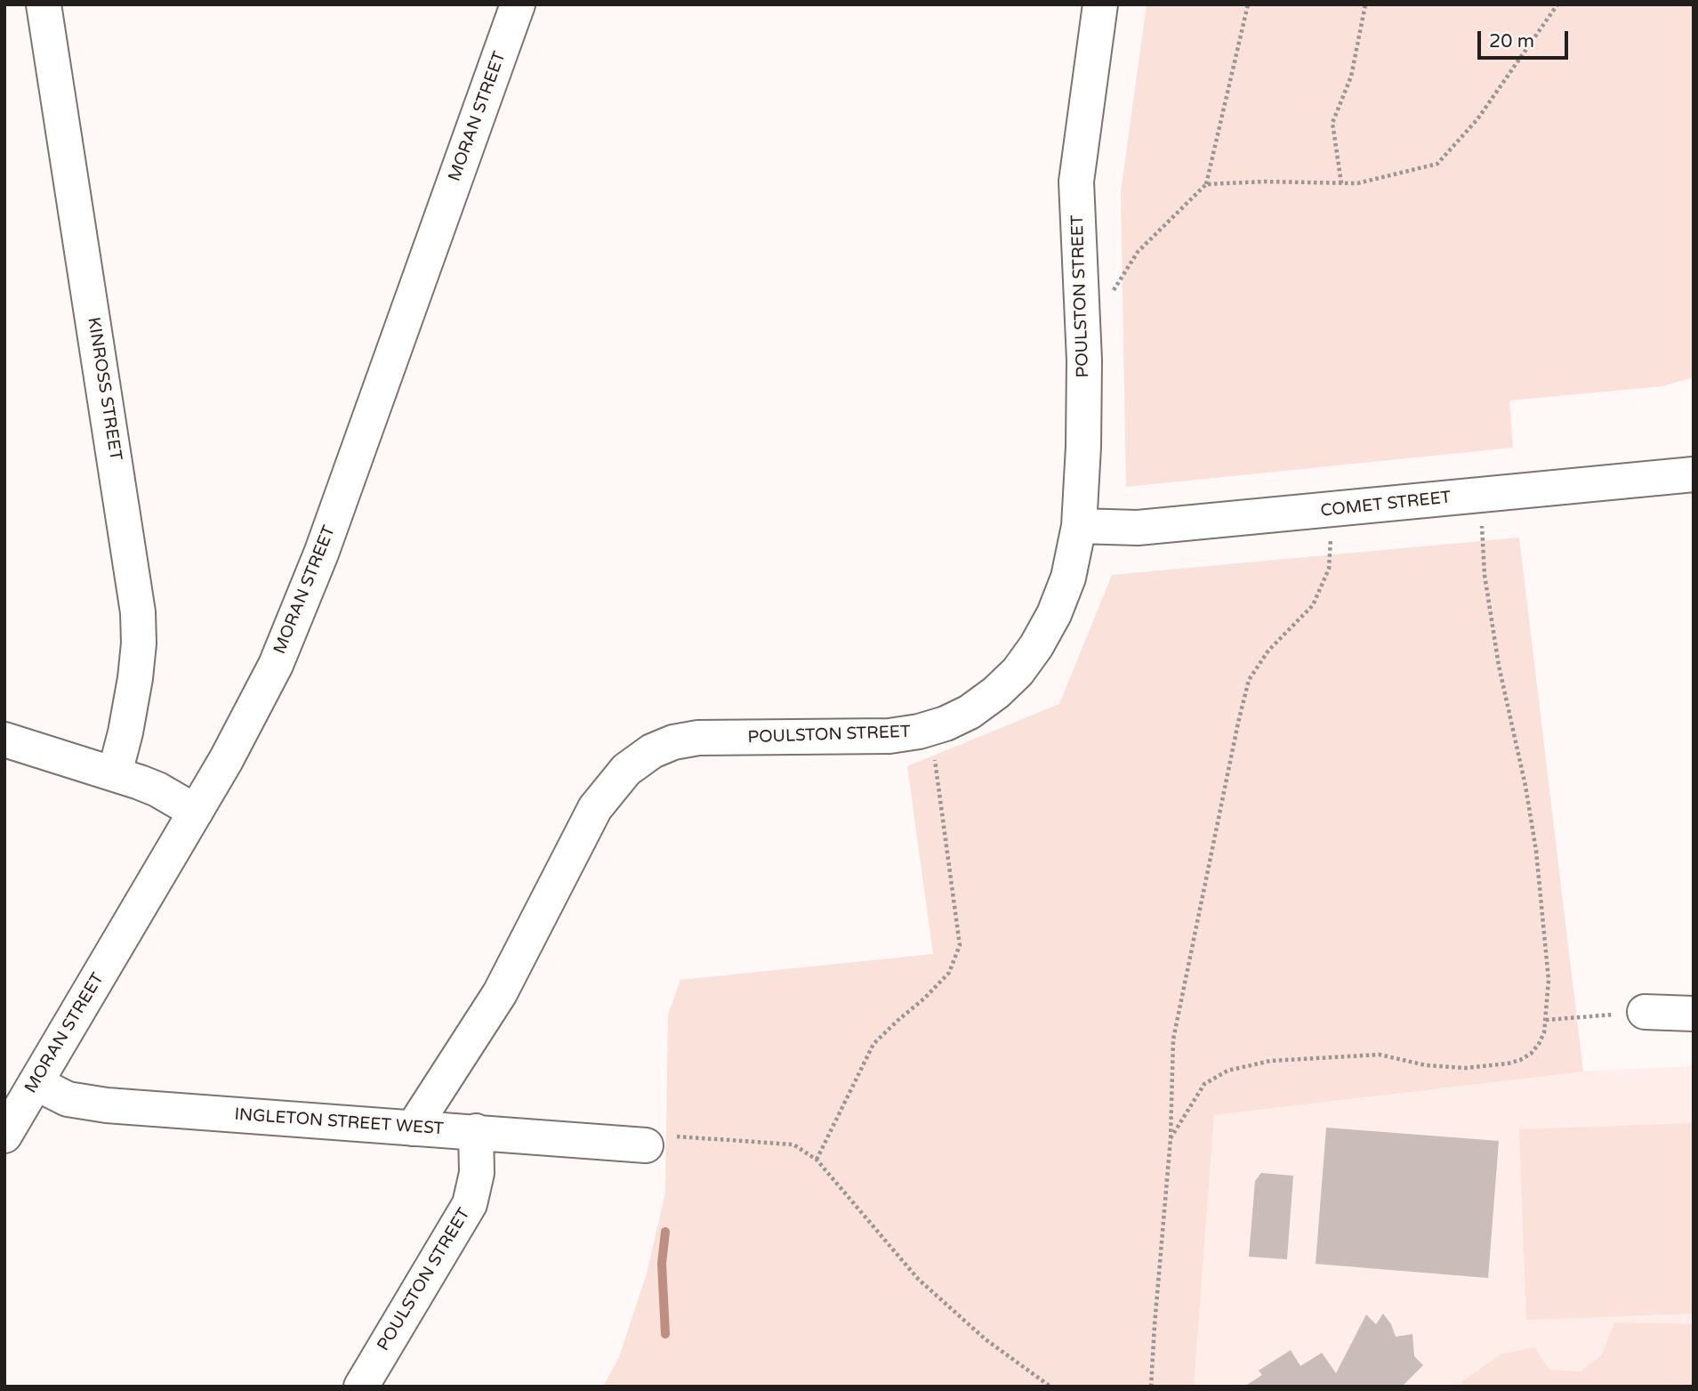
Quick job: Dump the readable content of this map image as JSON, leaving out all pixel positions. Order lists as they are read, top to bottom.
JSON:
{
  "streets": {
    "street": [
      "MORAN STREET",
      "POULSTON STREET",
      "KINROSS STREET",
      "COMET STREET",
      "INGLETON STREET WEST"
    ]
  },
  "crossings": [
    ["MORAN STREET", "INGLETON STREET WEST"],
    ["POULSTON STREET", "COMET STREET"],
    ["POULSTON STREET", "INGLETON STREET WEST"]
  ],
  "scale_bar": "20 m"
}
